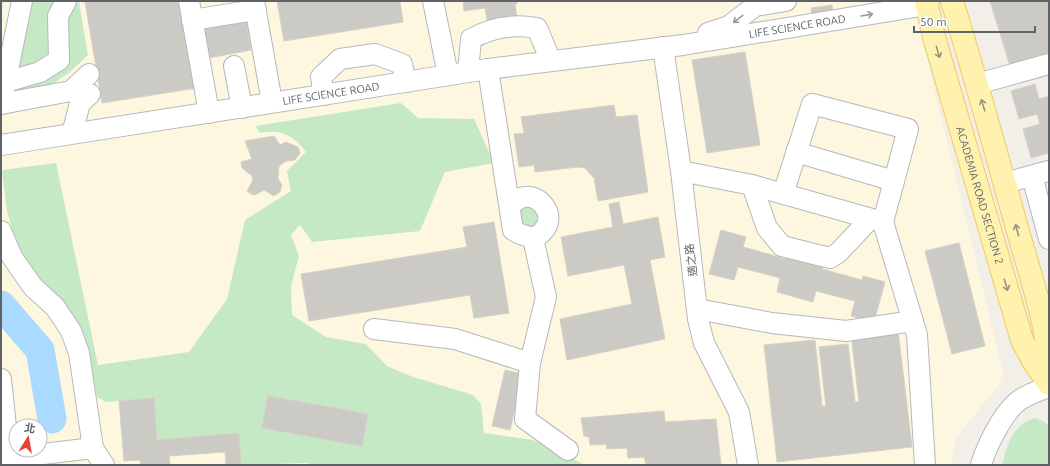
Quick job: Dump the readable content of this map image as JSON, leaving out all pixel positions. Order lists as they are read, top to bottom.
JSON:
{
  "streets": {
    "main road": ["ACADEMIA ROAD SECTION 2"],
    "street": ["LIFE SCIENCE ROAD", "適之路"]
  },
  "crossings": [
    ["LIFE SCIENCE ROAD", "ACADEMIA ROAD SECTION 2"],
    ["LIFE SCIENCE ROAD", "適之路"]
  ],
  "scale_bar": "50 m",
  "north": "top"
}
